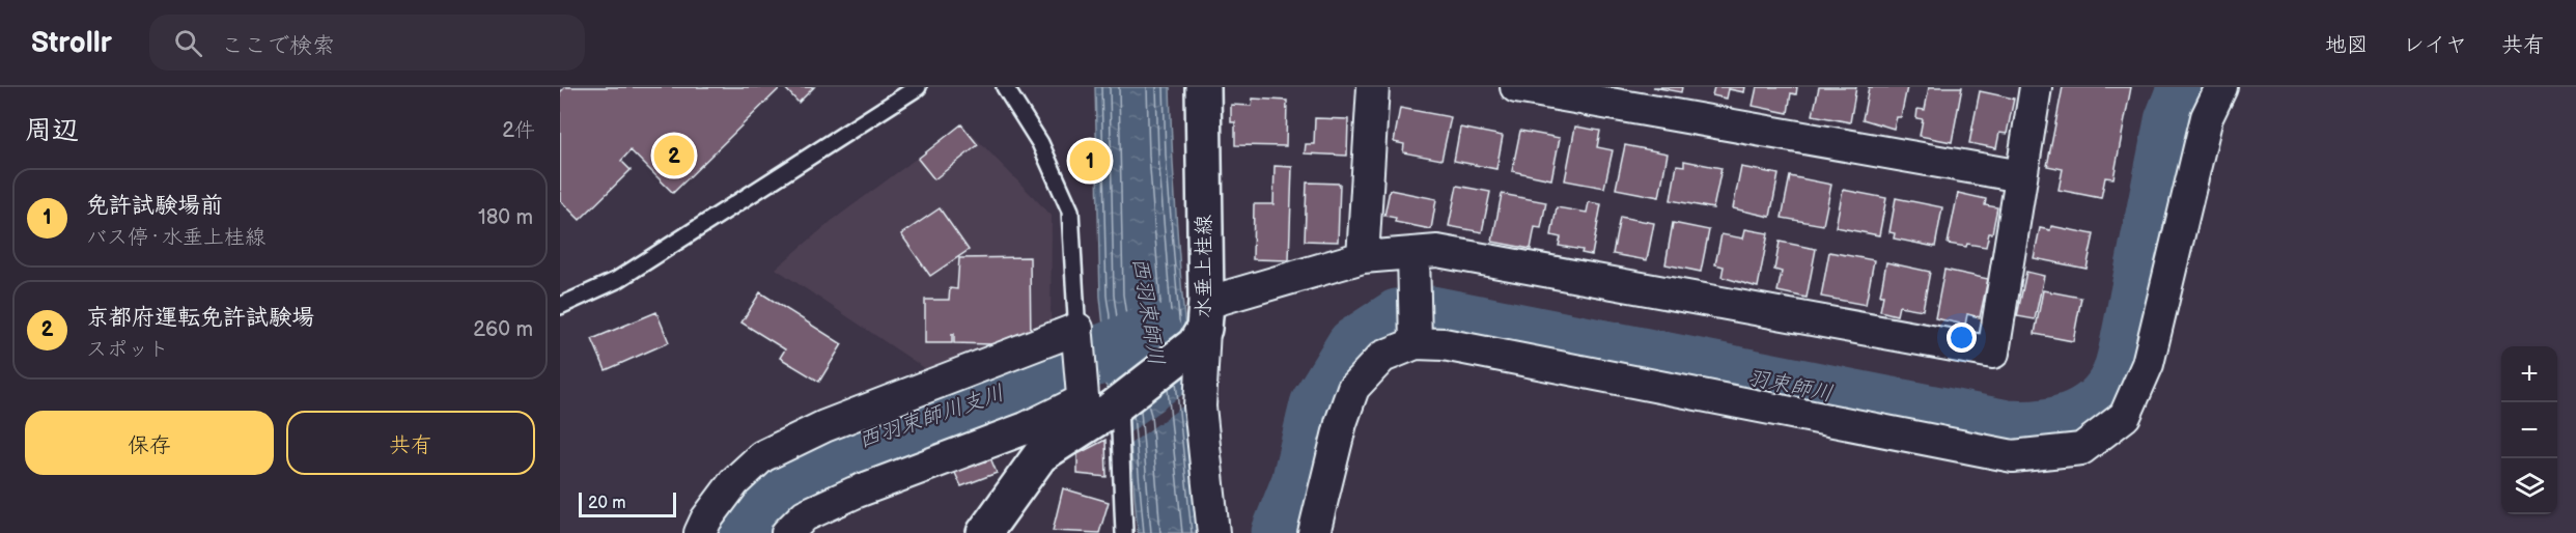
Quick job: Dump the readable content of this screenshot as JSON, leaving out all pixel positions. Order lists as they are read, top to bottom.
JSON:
{
  "streets": {
    "main road": ["水垂上桂線"]
  },
  "water": ["西羽束師川", "羽束師川", "西羽束師川支川"],
  "scale_bar": "20 m",
  "page": {
    "header": "Strollr",
    "search": "ここで検索",
    "nav": ["地図", "レイヤ", "共有"],
    "heading": ["周辺", "2件"],
    "pins": ["2", "1"],
    "list": [
      {
        "mark": "1",
        "name": "免許試験場前",
        "note": "バス停 · 水垂上桂線",
        "value": "180 m"
      },
      {
        "mark": "2",
        "name": "京都府運転免許試験場",
        "note": "スポット",
        "value": "260 m"
      }
    ],
    "map_buttons": ["+", "−"],
    "buttons": ["保存", "共有"],
    "scale": "20 m"
  }
}
